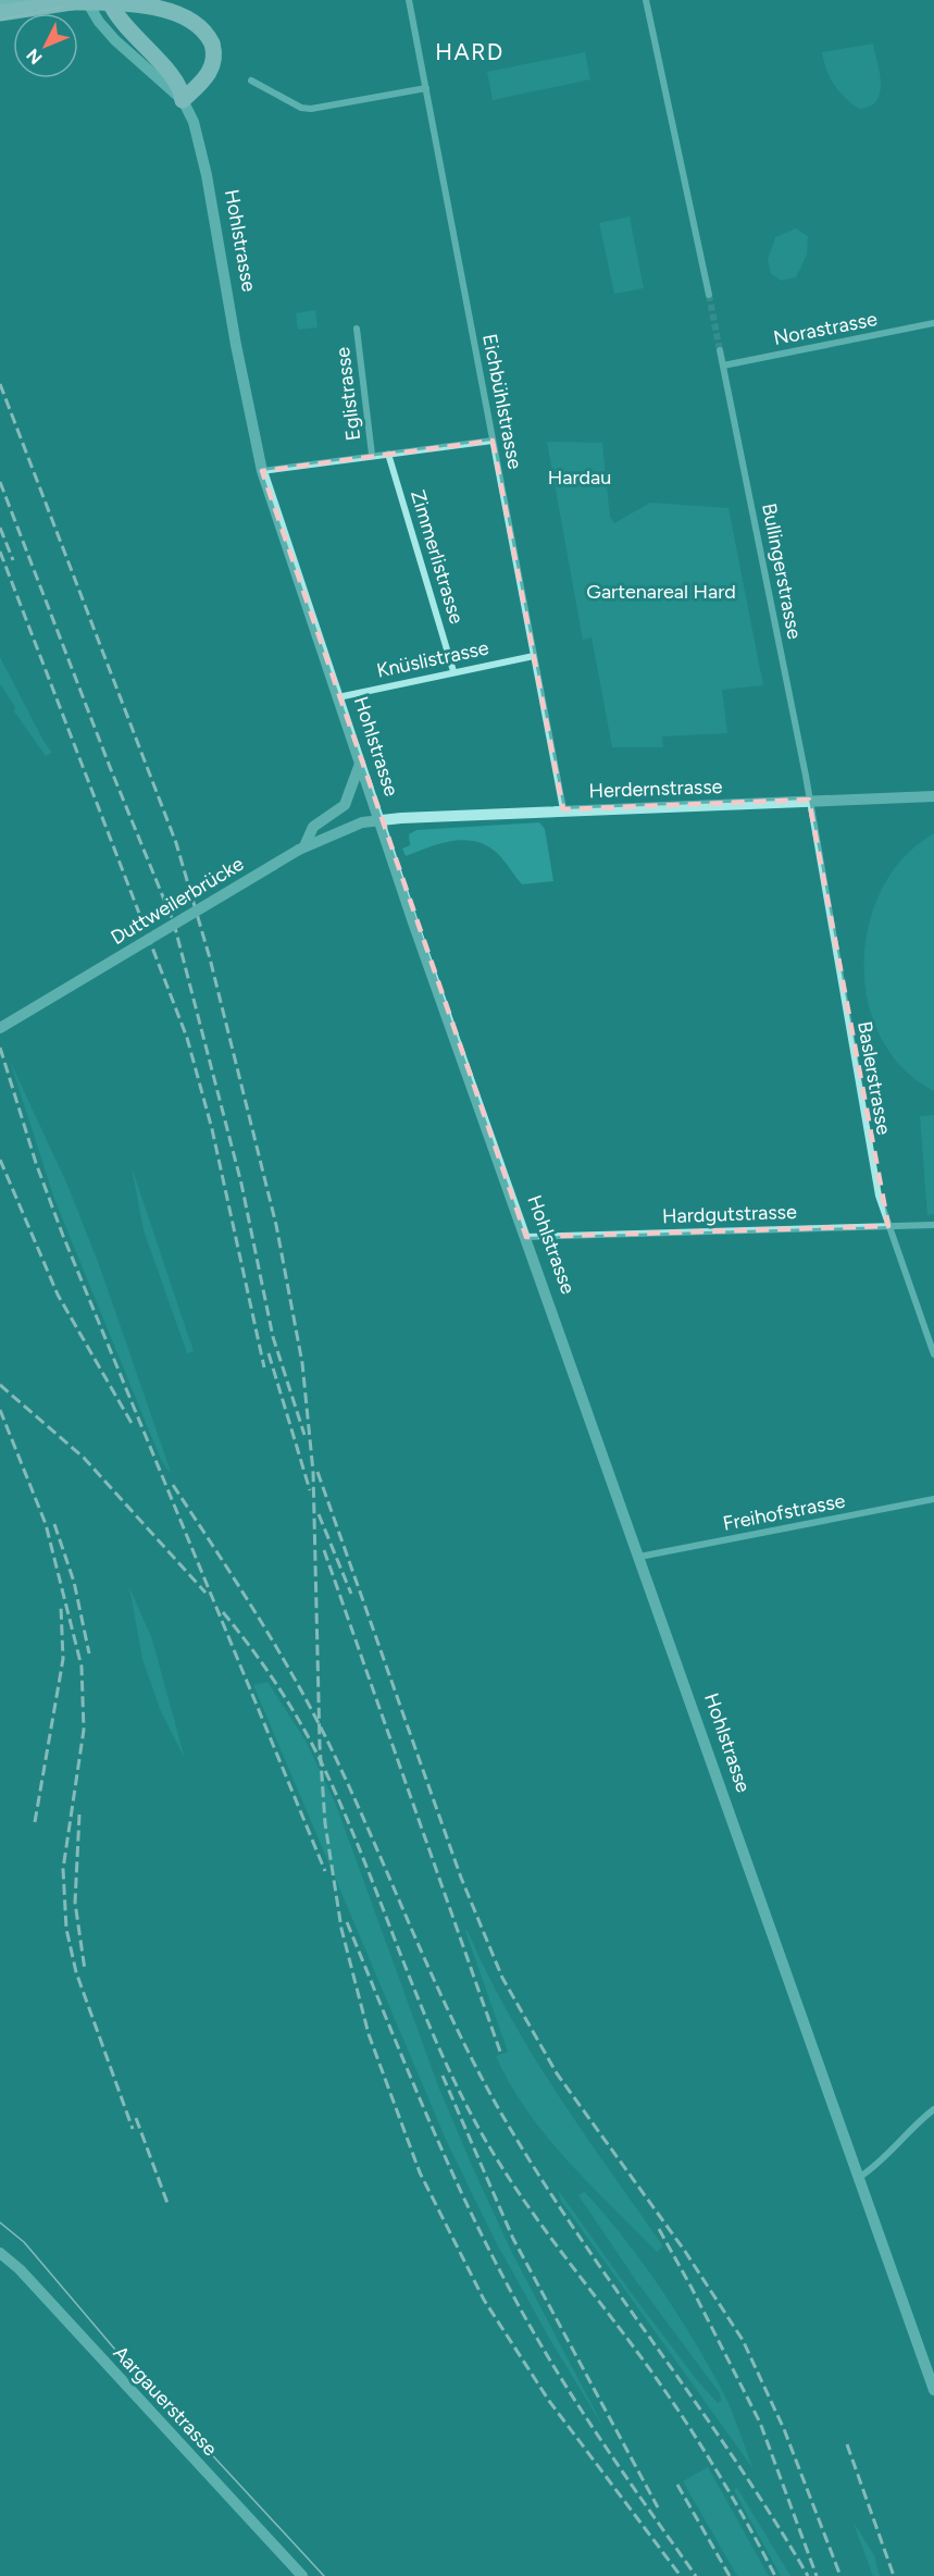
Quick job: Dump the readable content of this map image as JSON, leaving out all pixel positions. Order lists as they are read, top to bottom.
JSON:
{
  "streets": {
    "main road": ["Hohlstrasse"],
    "street": [
      "Norastrasse",
      "Eglistrasse",
      "Eichbühlstrasse",
      "Zimmerlistrasse",
      "Bullingerstrasse",
      "Knüslistrasse",
      "Herdernstrasse",
      "Duttweilerbrücke",
      "Baslerstrasse",
      "Hardgutstrasse",
      "Freihofstrasse",
      "Aargauerstrasse"
    ]
  },
  "crossings": [
    ["Hohlstrasse", "Eglistrasse"],
    ["Hohlstrasse", "Knüslistrasse"],
    ["Hohlstrasse", "Herdernstrasse"],
    ["Hohlstrasse", "Duttweilerbrücke"],
    ["Hohlstrasse", "Hardgutstrasse"],
    ["Hohlstrasse", "Freihofstrasse"],
    ["Norastrasse", "Bullingerstrasse"],
    ["Eglistrasse", "Eichbühlstrasse"],
    ["Eglistrasse", "Zimmerlistrasse"],
    ["Eichbühlstrasse", "Knüslistrasse"],
    ["Eichbühlstrasse", "Herdernstrasse"],
    ["Zimmerlistrasse", "Knüslistrasse"],
    ["Bullingerstrasse", "Herdernstrasse"],
    ["Bullingerstrasse", "Baslerstrasse"],
    ["Herdernstrasse", "Duttweilerbrücke"],
    ["Herdernstrasse", "Baslerstrasse"],
    ["Baslerstrasse", "Hardgutstrasse"]
  ],
  "districts": ["HARD"],
  "parks": ["Hardau", "Gartenareal Hard"],
  "north": "bottom left"
}
